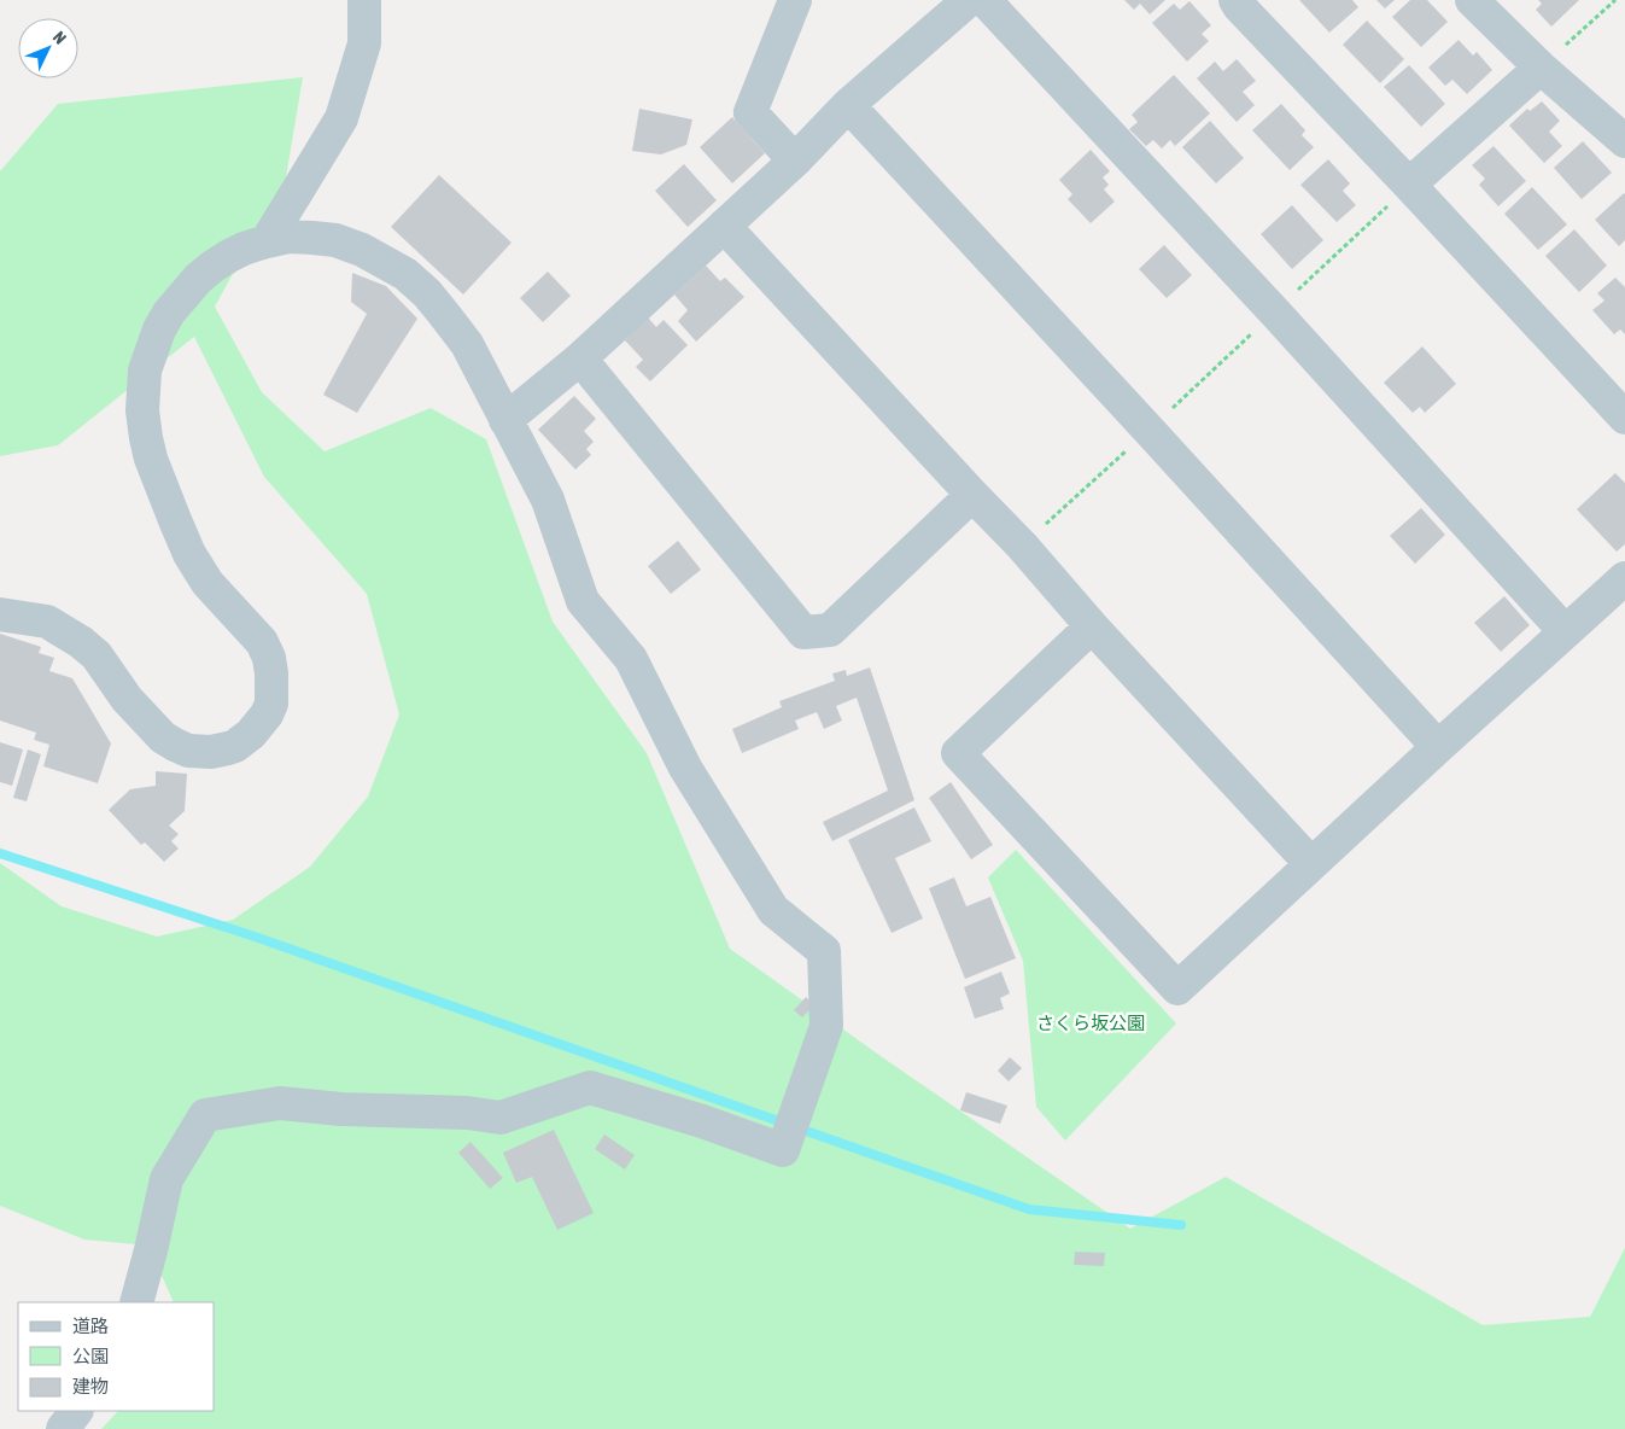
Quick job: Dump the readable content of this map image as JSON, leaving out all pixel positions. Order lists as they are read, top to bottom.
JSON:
{
  "parks": ["さくら坂公園"],
  "legend": ["道路", "公園", "建物"],
  "north": "top right"
}
